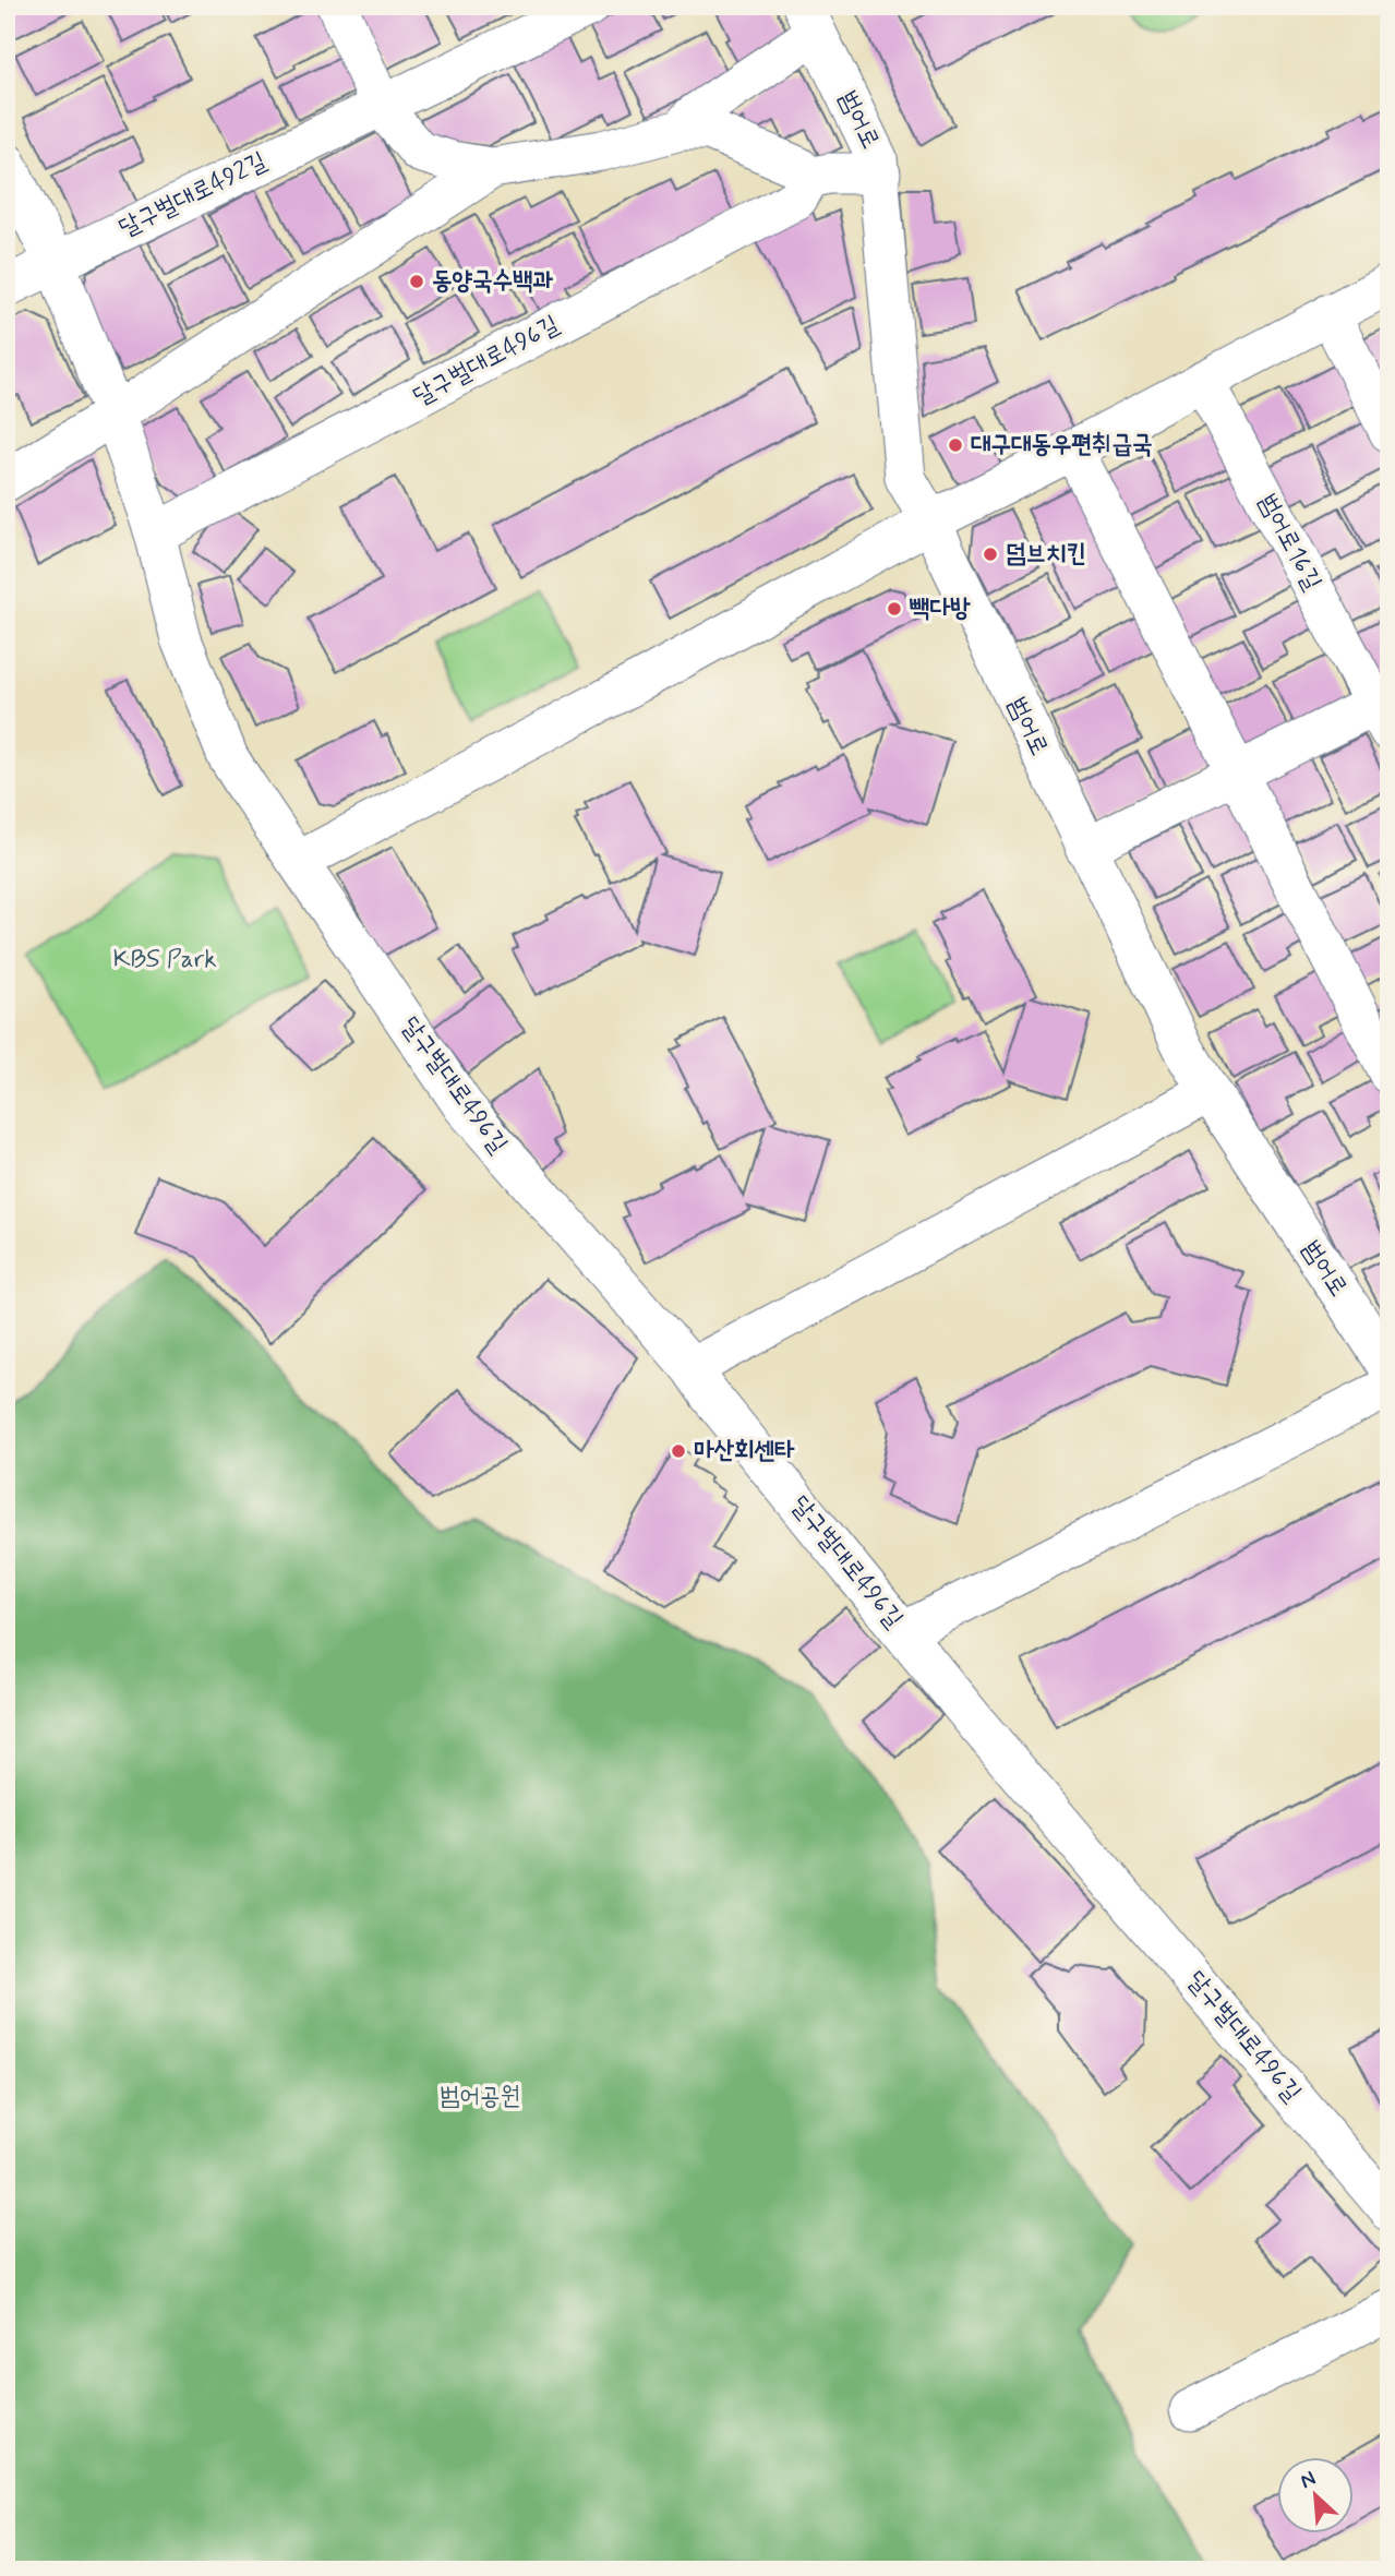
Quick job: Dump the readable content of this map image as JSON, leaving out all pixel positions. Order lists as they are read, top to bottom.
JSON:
{
  "streets": {
    "street": [
      "범어로",
      "달구벌대로492길",
      "달구벌대로496길",
      "범어로16길"
    ]
  },
  "crossings": [
    ["범어로", "범어로16길"],
    ["달구벌대로492길", "달구벌대로496길"]
  ],
  "parks": ["KBS Park", "범어공원"],
  "places": [
    "동양국수백과",
    "대구대동우편취급국",
    "덤브치킨",
    "빽다방",
    "마산회센타"
  ],
  "north": "top left"
}
